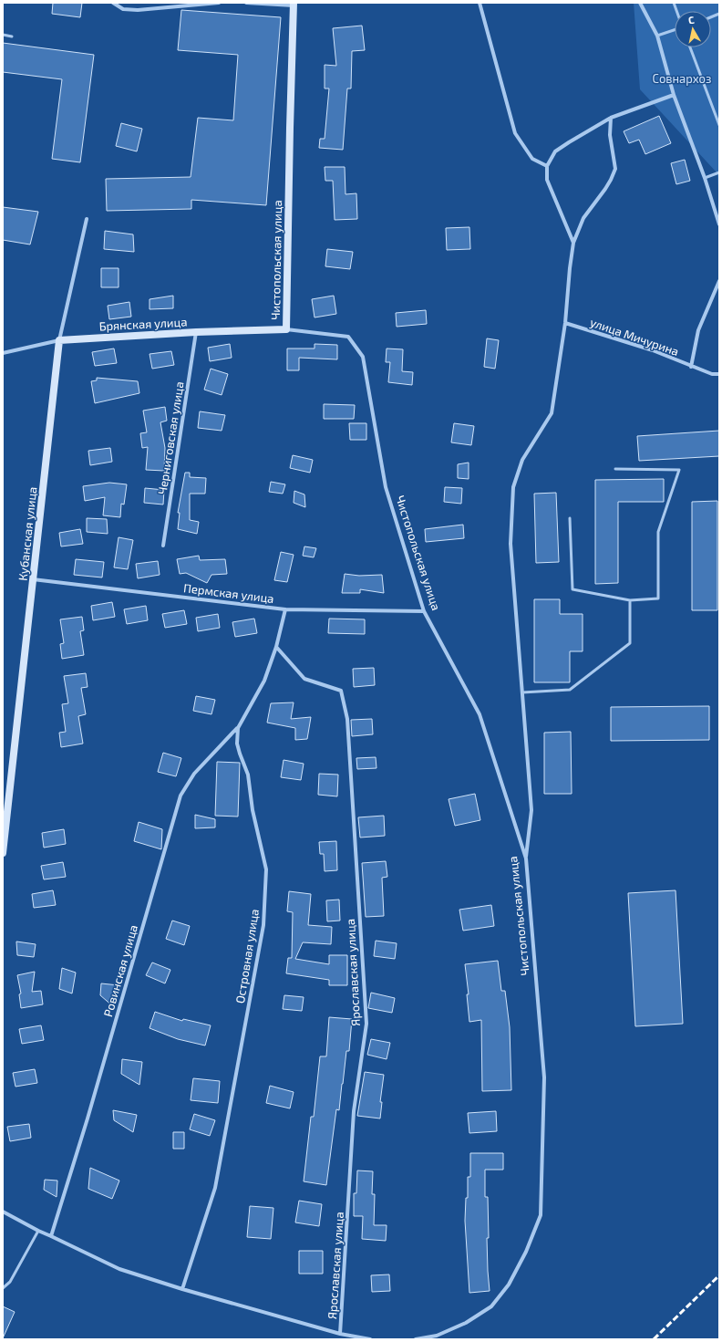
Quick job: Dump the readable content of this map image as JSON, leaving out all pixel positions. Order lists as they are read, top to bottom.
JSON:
{
  "streets": {
    "street": [
      "Чистопольская улица",
      "Брянская улица",
      "улица Мичурина",
      "Черниговская улица",
      "Кубанская улица",
      "Пермская улица",
      "Островная улица",
      "Ровинская улица",
      "Ярославская улица"
    ]
  },
  "crossings": [
    ["Чистопольская улица", "Брянская улица"],
    ["Чистопольская улица", "Пермская улица"],
    ["Брянская улица", "Черниговская улица"],
    ["Брянская улица", "Кубанская улица"],
    ["Кубанская улица", "Пермская улица"],
    ["Пермская улица", "Островная улица"],
    ["Островная улица", "Ровинская улица"],
    ["Островная улица", "Ярославская улица"]
  ],
  "parks": ["Совнархоз"],
  "north": "top"
}
